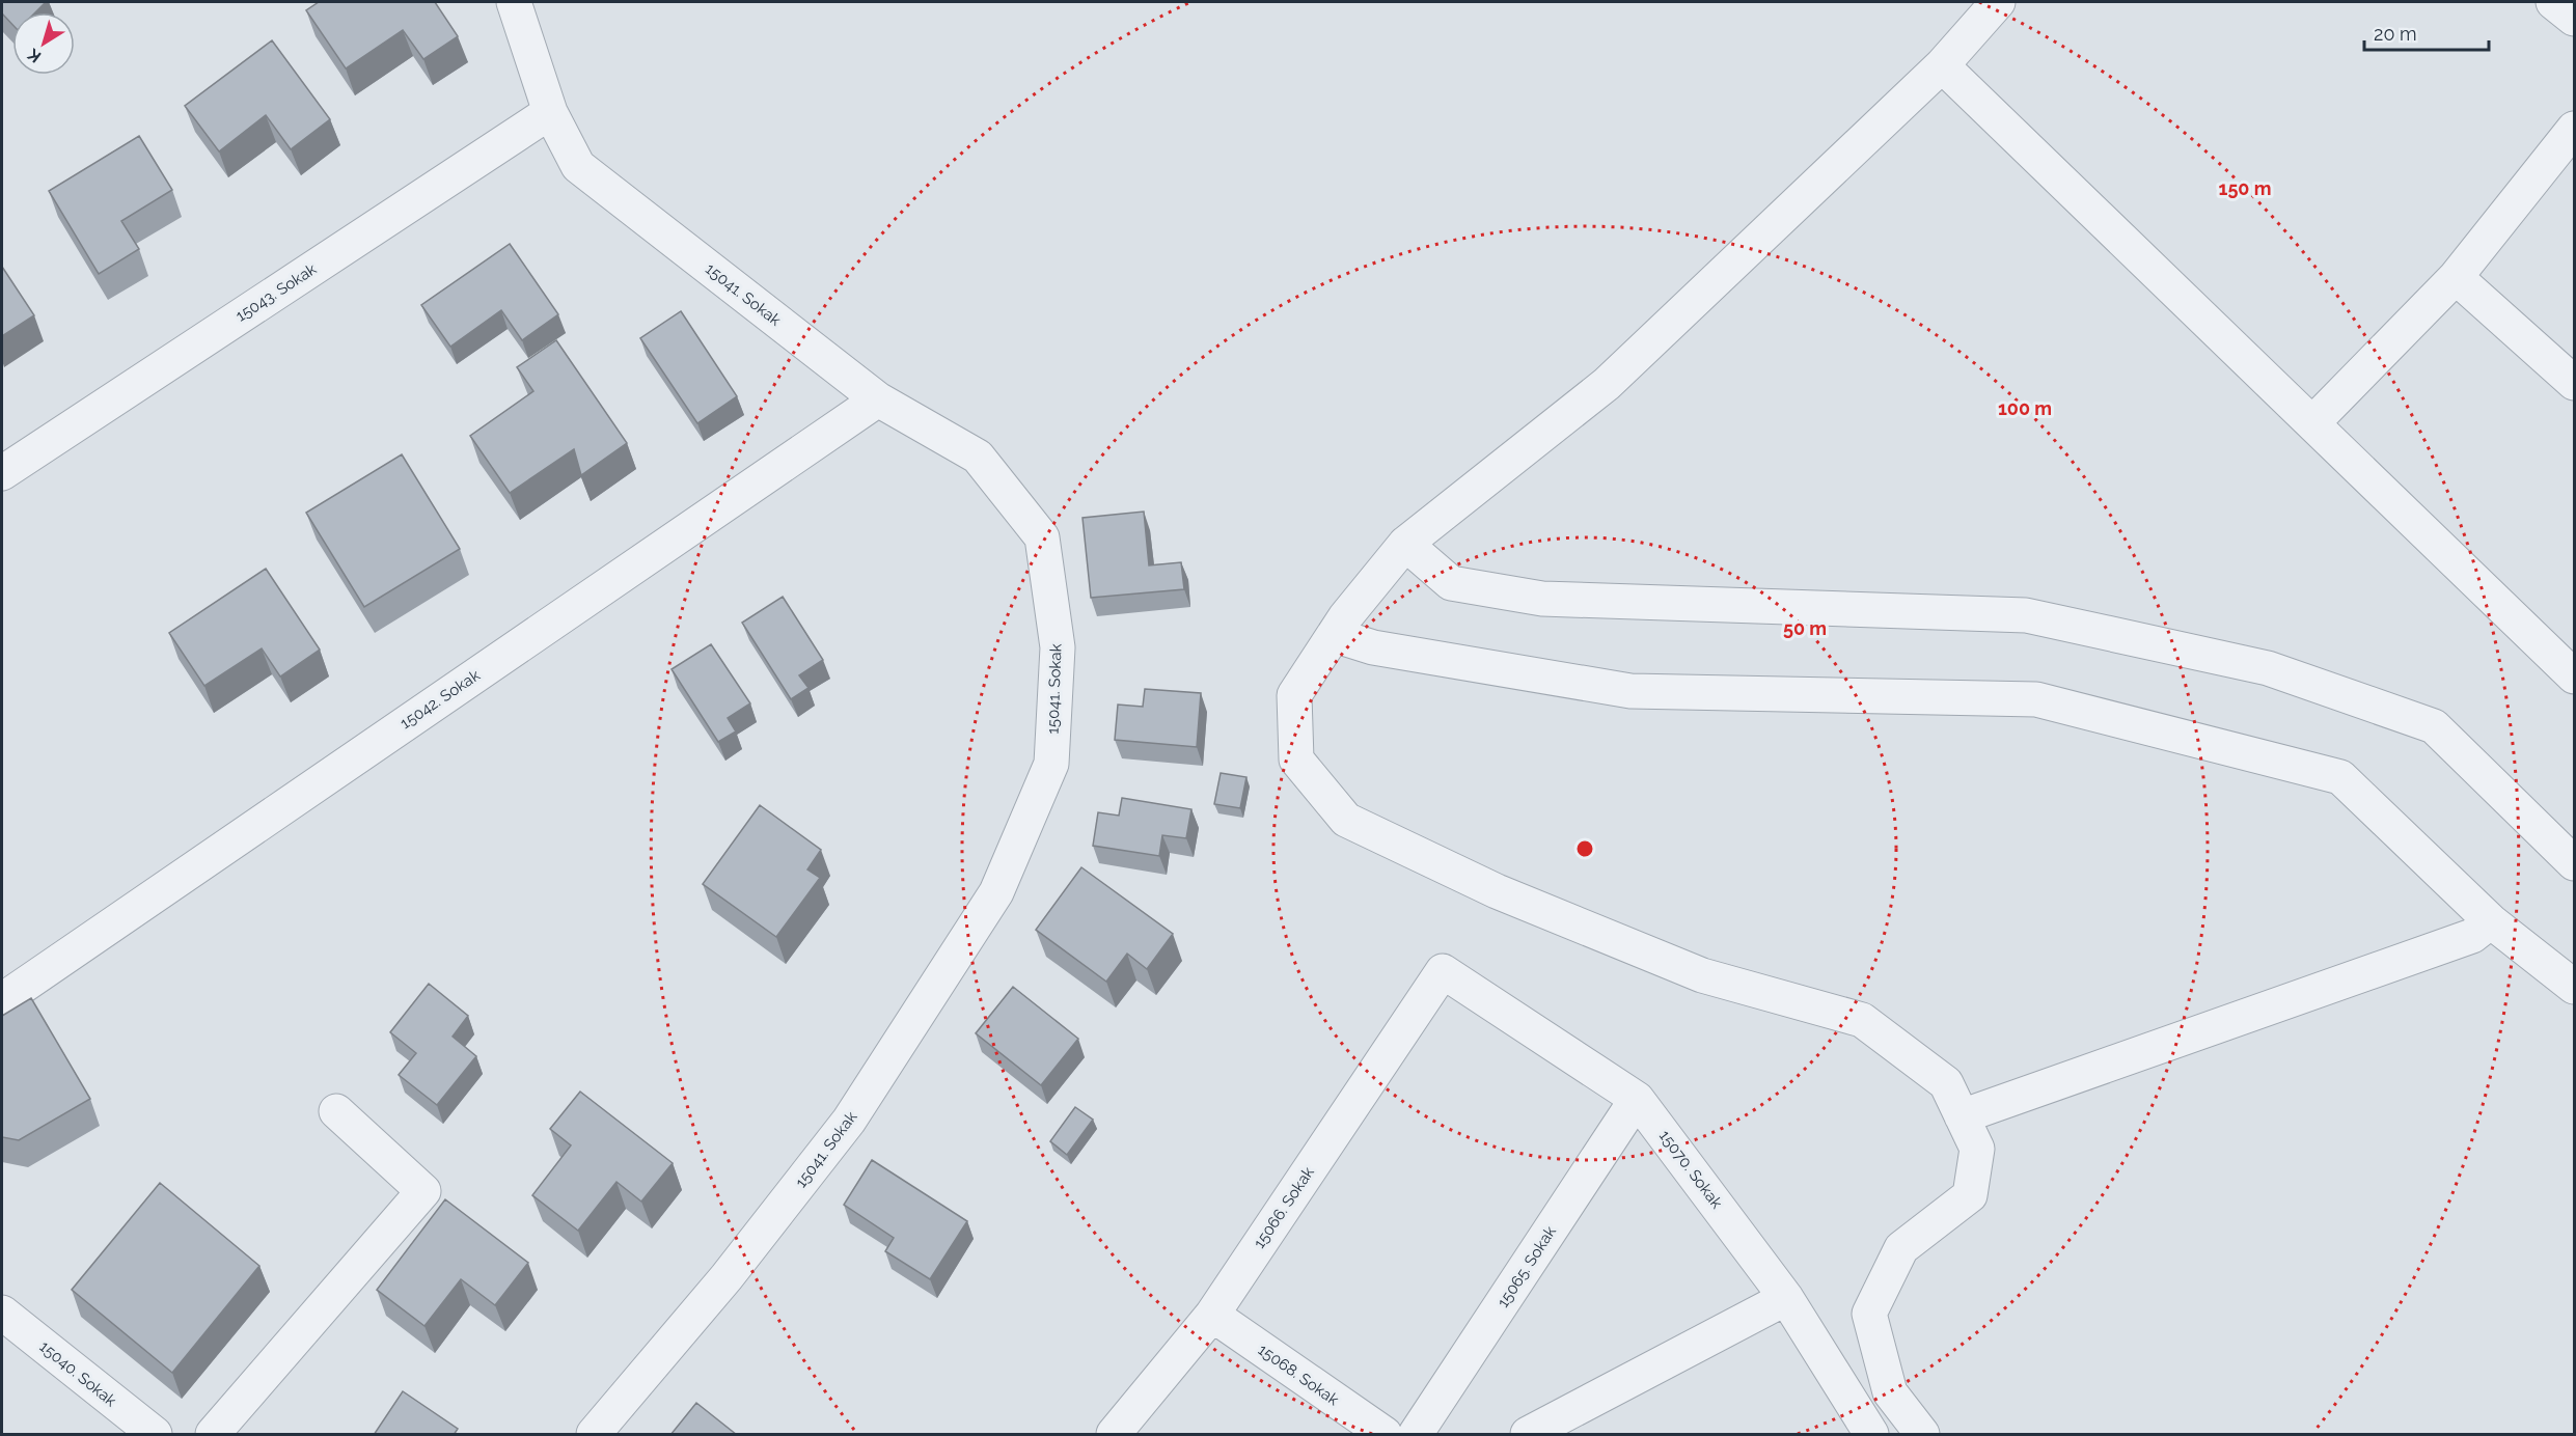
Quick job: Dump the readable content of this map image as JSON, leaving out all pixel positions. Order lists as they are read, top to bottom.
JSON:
{
  "streets": {
    "street": [
      "15043. Sokak",
      "15041. Sokak",
      "15042. Sokak",
      "15070. Sokak",
      "15066. Sokak",
      "15065. Sokak",
      "15040. Sokak",
      "15068. Sokak"
    ]
  },
  "crossings": [
    ["15043. Sokak", "15041. Sokak"],
    ["15041. Sokak", "15042. Sokak"],
    ["15070. Sokak", "15066. Sokak"],
    ["15070. Sokak", "15065. Sokak"],
    ["15066. Sokak", "15068. Sokak"]
  ],
  "scale_bar": "20 m",
  "north": "bottom left",
  "rings": ["150 m", "100 m", "50 m"]
}
